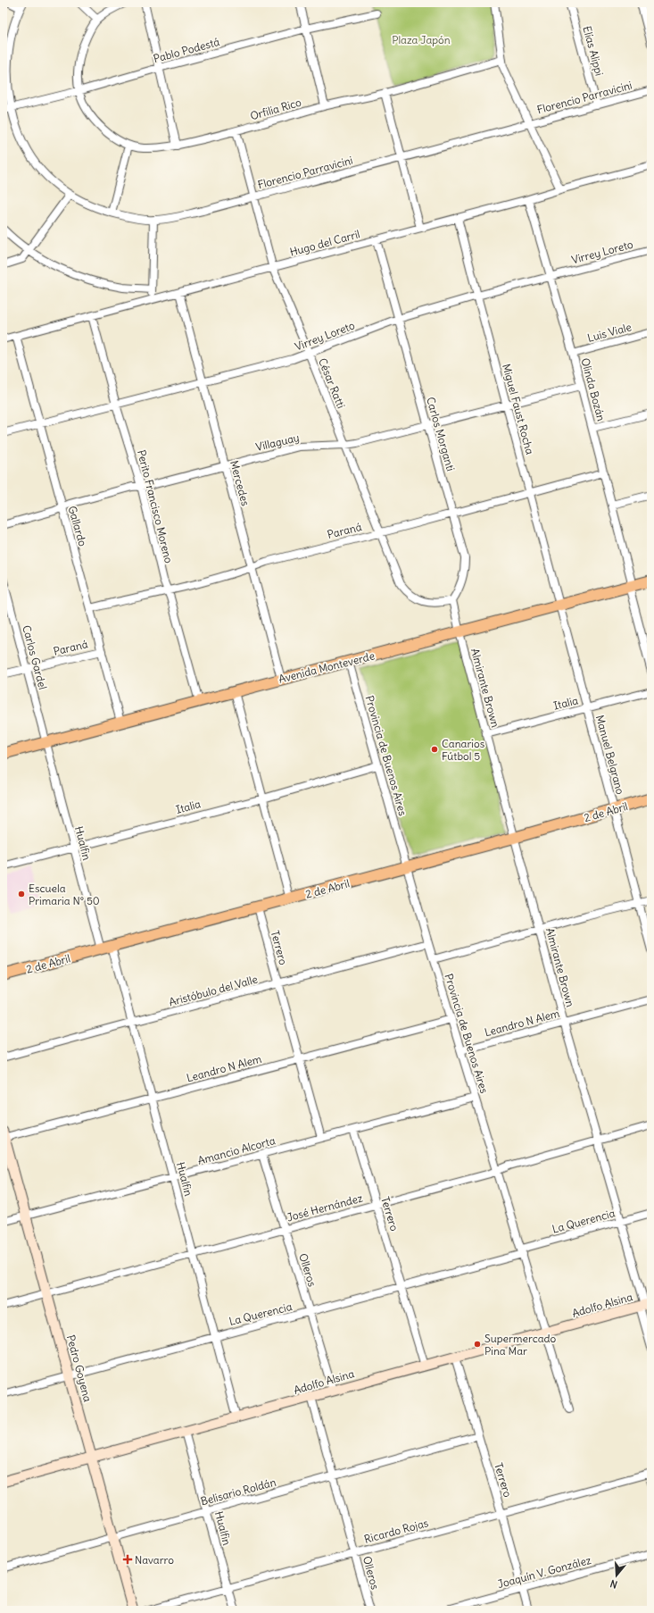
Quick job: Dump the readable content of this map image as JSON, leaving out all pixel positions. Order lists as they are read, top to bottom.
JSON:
{
  "streets": {
    "main road": ["Avenida Monteverde", "2 de Abril"],
    "street": [
      "Pablo Podestá",
      "Elías Alippi",
      "Florencio Parravicini",
      "Orfilia Rico",
      "Hugo del Carril",
      "Virrey Loreto",
      "Luis Viale",
      "César Ratti",
      "Olinda Bozán",
      "Miguel Faust Rocha",
      "Carlos Morganti",
      "Villaguay",
      "Mercedes",
      "Perito Francisco Moreno",
      "Gallardo",
      "Paraná",
      "Carlos Gardel",
      "Almirante Brown",
      "Italia",
      "Manuel Belgrano",
      "Provincia de Buenos Aires",
      "Hualfin",
      "Terrero",
      "Aristóbulo del Valle",
      "Leandro N Alem",
      "Amancio Alcorta",
      "José Hernández",
      "La Querencia",
      "Olleros",
      "Adolfo Alsina",
      "Pedro Goyena",
      "Belisario Roldán",
      "Ricardo Rojas",
      "Joaquín V. González"
    ]
  },
  "crossings": [
    ["Pablo Podestá", "Florencio Parravicini"],
    ["Pablo Podestá", "Orfilia Rico"],
    ["Elías Alippi", "Florencio Parravicini"],
    ["Florencio Parravicini", "César Ratti"],
    ["Orfilia Rico", "César Ratti"],
    ["Hugo del Carril", "César Ratti"],
    ["Hugo del Carril", "Olinda Bozán"],
    ["Hugo del Carril", "Miguel Faust Rocha"],
    ["Hugo del Carril", "Carlos Morganti"],
    ["Hugo del Carril", "Mercedes"],
    ["Hugo del Carril", "Perito Francisco Moreno"],
    ["Hugo del Carril", "Gallardo"],
    ["Virrey Loreto", "César Ratti"],
    ["Virrey Loreto", "Olinda Bozán"],
    ["Virrey Loreto", "Miguel Faust Rocha"],
    ["Virrey Loreto", "Carlos Morganti"],
    ["Virrey Loreto", "Mercedes"],
    ["Virrey Loreto", "Perito Francisco Moreno"],
    ["Virrey Loreto", "Gallardo"],
    ["Luis Viale", "Olinda Bozán"],
    ["César Ratti", "Carlos Morganti"],
    ["César Ratti", "Villaguay"],
    ["César Ratti", "Paraná"],
    ["Olinda Bozán", "Villaguay"],
    ["Olinda Bozán", "Paraná"],
    ["Olinda Bozán", "Avenida Monteverde"],
    ["Miguel Faust Rocha", "Villaguay"],
    ["Miguel Faust Rocha", "Paraná"],
    ["Miguel Faust Rocha", "Avenida Monteverde"],
    ["Miguel Faust Rocha", "Manuel Belgrano"],
    ["Carlos Morganti", "Villaguay"],
    ["Carlos Morganti", "Paraná"],
    ["Villaguay", "Mercedes"],
    ["Villaguay", "Perito Francisco Moreno"],
    ["Villaguay", "Gallardo"],
    ["Mercedes", "Paraná"],
    ["Mercedes", "Avenida Monteverde"],
    ["Perito Francisco Moreno", "Paraná"],
    ["Perito Francisco Moreno", "Avenida Monteverde"],
    ["Gallardo", "Paraná"],
    ["Gallardo", "Avenida Monteverde"],
    ["Paraná", "Carlos Gardel"],
    ["Carlos Gardel", "Avenida Monteverde"],
    ["Carlos Gardel", "Hualfin"],
    ["Avenida Monteverde", "Almirante Brown"],
    ["Avenida Monteverde", "Manuel Belgrano"],
    ["Avenida Monteverde", "Provincia de Buenos Aires"],
    ["Avenida Monteverde", "Hualfin"],
    ["Almirante Brown", "Italia"],
    ["Almirante Brown", "2 de Abril"],
    ["Almirante Brown", "Leandro N Alem"],
    ["Almirante Brown", "José Hernández"],
    ["Almirante Brown", "La Querencia"],
    ["Almirante Brown", "Adolfo Alsina"],
    ["Italia", "Manuel Belgrano"],
    ["Italia", "Provincia de Buenos Aires"],
    ["Italia", "Hualfin"],
    ["Manuel Belgrano", "2 de Abril"],
    ["Provincia de Buenos Aires", "2 de Abril"],
    ["Provincia de Buenos Aires", "Aristóbulo del Valle"],
    ["Provincia de Buenos Aires", "Leandro N Alem"],
    ["Provincia de Buenos Aires", "Amancio Alcorta"],
    ["Provincia de Buenos Aires", "José Hernández"],
    ["Provincia de Buenos Aires", "La Querencia"],
    ["Provincia de Buenos Aires", "Adolfo Alsina"],
    ["2 de Abril", "Hualfin"],
    ["2 de Abril", "Terrero"],
    ["Hualfin", "Aristóbulo del Valle"],
    ["Hualfin", "Leandro N Alem"],
    ["Hualfin", "Amancio Alcorta"],
    ["Hualfin", "José Hernández"],
    ["Hualfin", "La Querencia"],
    ["Hualfin", "Adolfo Alsina"],
    ["Hualfin", "Belisario Roldán"],
    ["Hualfin", "Ricardo Rojas"],
    ["Terrero", "Aristóbulo del Valle"],
    ["Terrero", "Leandro N Alem"],
    ["Terrero", "Amancio Alcorta"],
    ["Terrero", "José Hernández"],
    ["Terrero", "La Querencia"],
    ["Terrero", "Adolfo Alsina"],
    ["Terrero", "Belisario Roldán"],
    ["Terrero", "Ricardo Rojas"],
    ["Terrero", "Joaquín V. González"],
    ["Leandro N Alem", "Pedro Goyena"],
    ["Amancio Alcorta", "Olleros"],
    ["Amancio Alcorta", "Pedro Goyena"],
    ["José Hernández", "Olleros"],
    ["José Hernández", "Pedro Goyena"],
    ["La Querencia", "Olleros"],
    ["La Querencia", "Pedro Goyena"],
    ["Olleros", "Adolfo Alsina"],
    ["Olleros", "Belisario Roldán"],
    ["Olleros", "Ricardo Rojas"],
    ["Adolfo Alsina", "Pedro Goyena"],
    ["Pedro Goyena", "Belisario Roldán"]
  ],
  "parks": ["Plaza Japón"],
  "places": {
    "other": ["Canarios Fútbol 5", "Escuela Primaria Nº 50", "Supermercado Pina Mar"],
    "health": ["Navarro"]
  },
  "north": "bottom"
}
